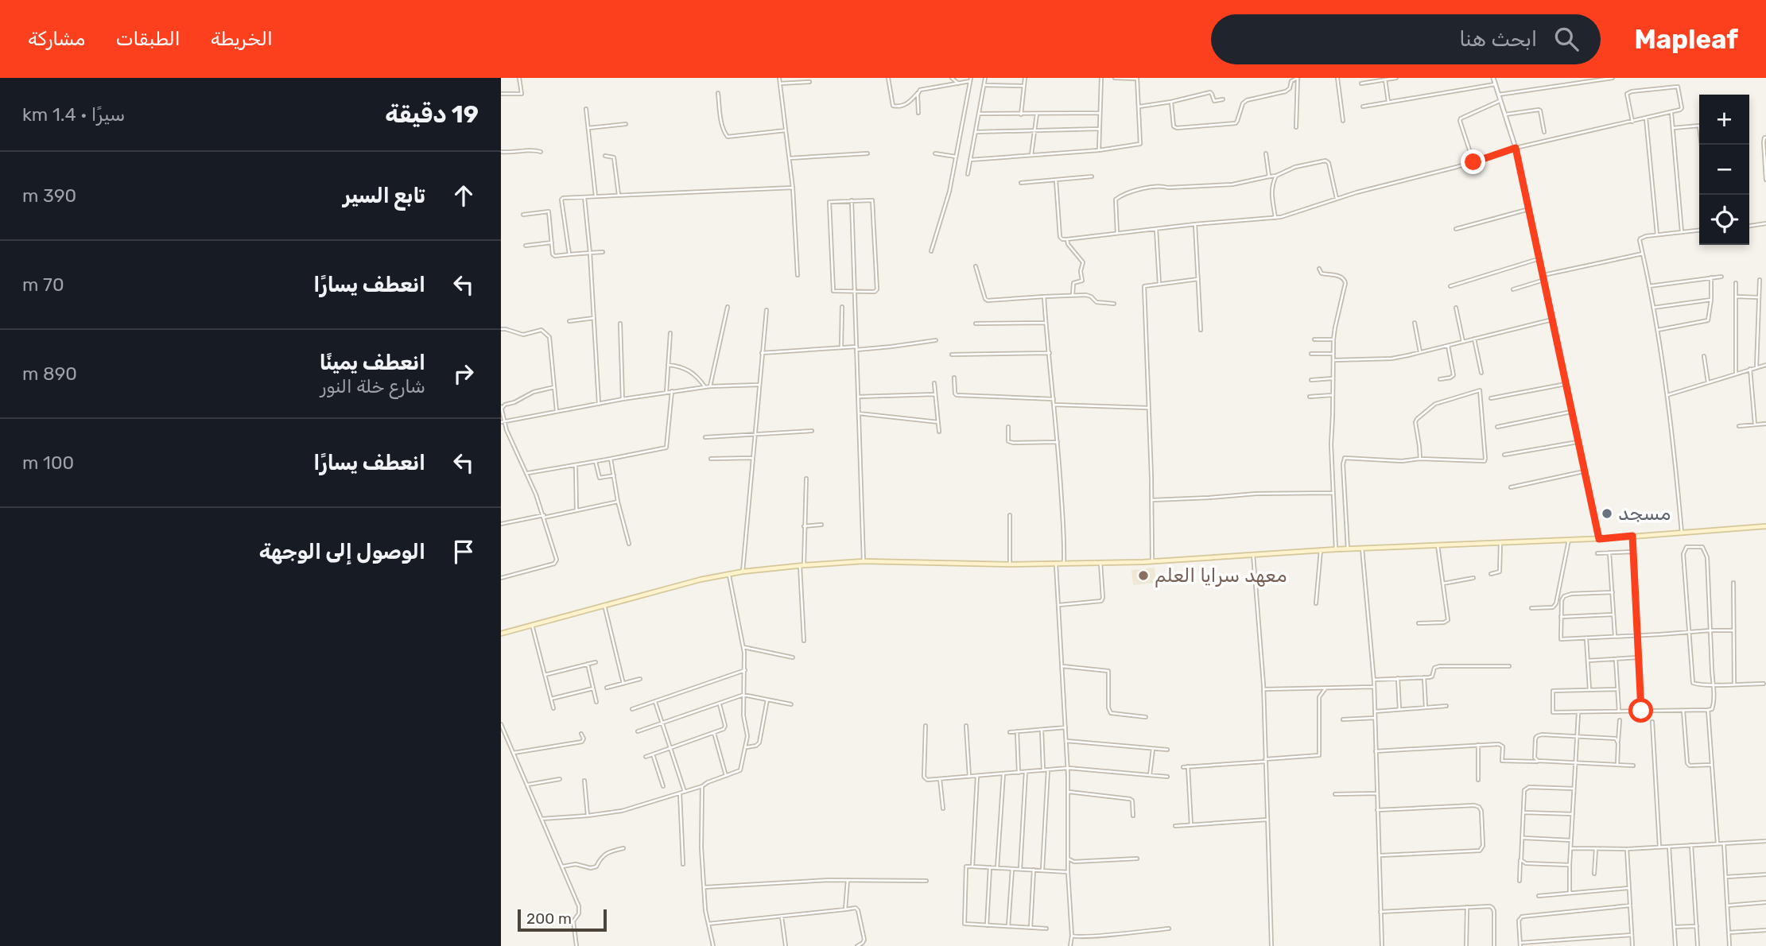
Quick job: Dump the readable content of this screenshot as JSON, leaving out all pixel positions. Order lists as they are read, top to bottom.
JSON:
{
  "places": ["مسجد", "معهد سرايا العلم"],
  "scale_bar": "200 m",
  "page": {
    "header": "Mapleaf",
    "search": "ابحث هنا",
    "nav": ["الخريطة", "الطبقات", "مشاركة"],
    "heading": ["19 دقيقة", "سيرًا · 1.4 km"],
    "map_buttons": ["+", "−"],
    "list": [
      ["تابع السير", "390 m"],
      ["انعطف يسارًا", "70 m"],
      ["انعطف يمينًا", "شارع خلة النور", "890 m"],
      ["انعطف يسارًا", "100 m"],
      "الوصول إلى الوجهة"
    ],
    "scale": "200 m"
  }
}
